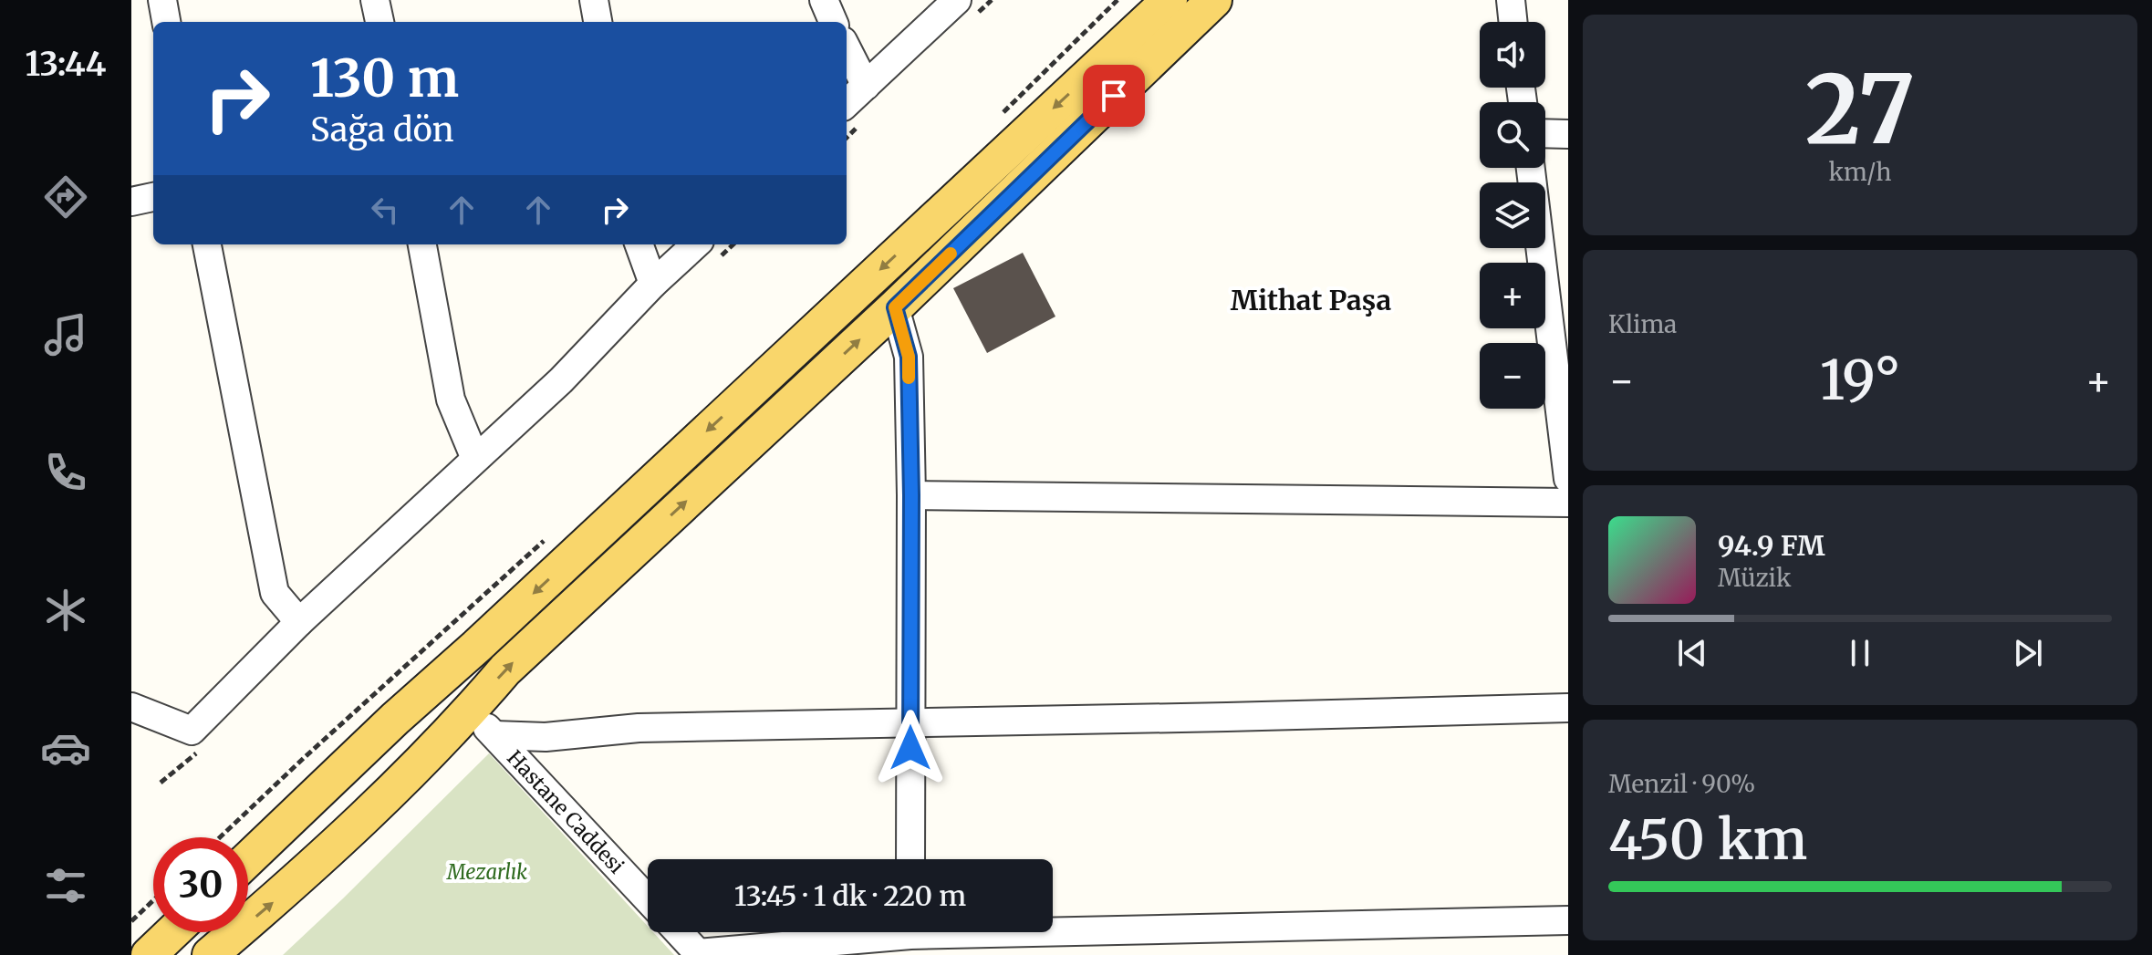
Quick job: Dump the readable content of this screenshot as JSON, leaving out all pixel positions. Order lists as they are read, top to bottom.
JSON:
{
  "streets": {
    "street": ["Hastane Caddesi"]
  },
  "districts": ["Mithat Paşa"],
  "parks": ["Mezarlık"],
  "page": {
    "tabs": "13:44",
    "tile": [
      ["27", "km/h"],
      "Klima",
      ["Menzil · 90%", "450 km"]
    ],
    "map_buttons": ["+", "−"],
    "turn": ["130 m", "Sağa dön"],
    "heat": ["−", "19°", "+"],
    "song": ["94.9 FM", "Müzik"],
    "limit": "30",
    "trip": "13:45 · 1 dk · 220 m"
  }
}
